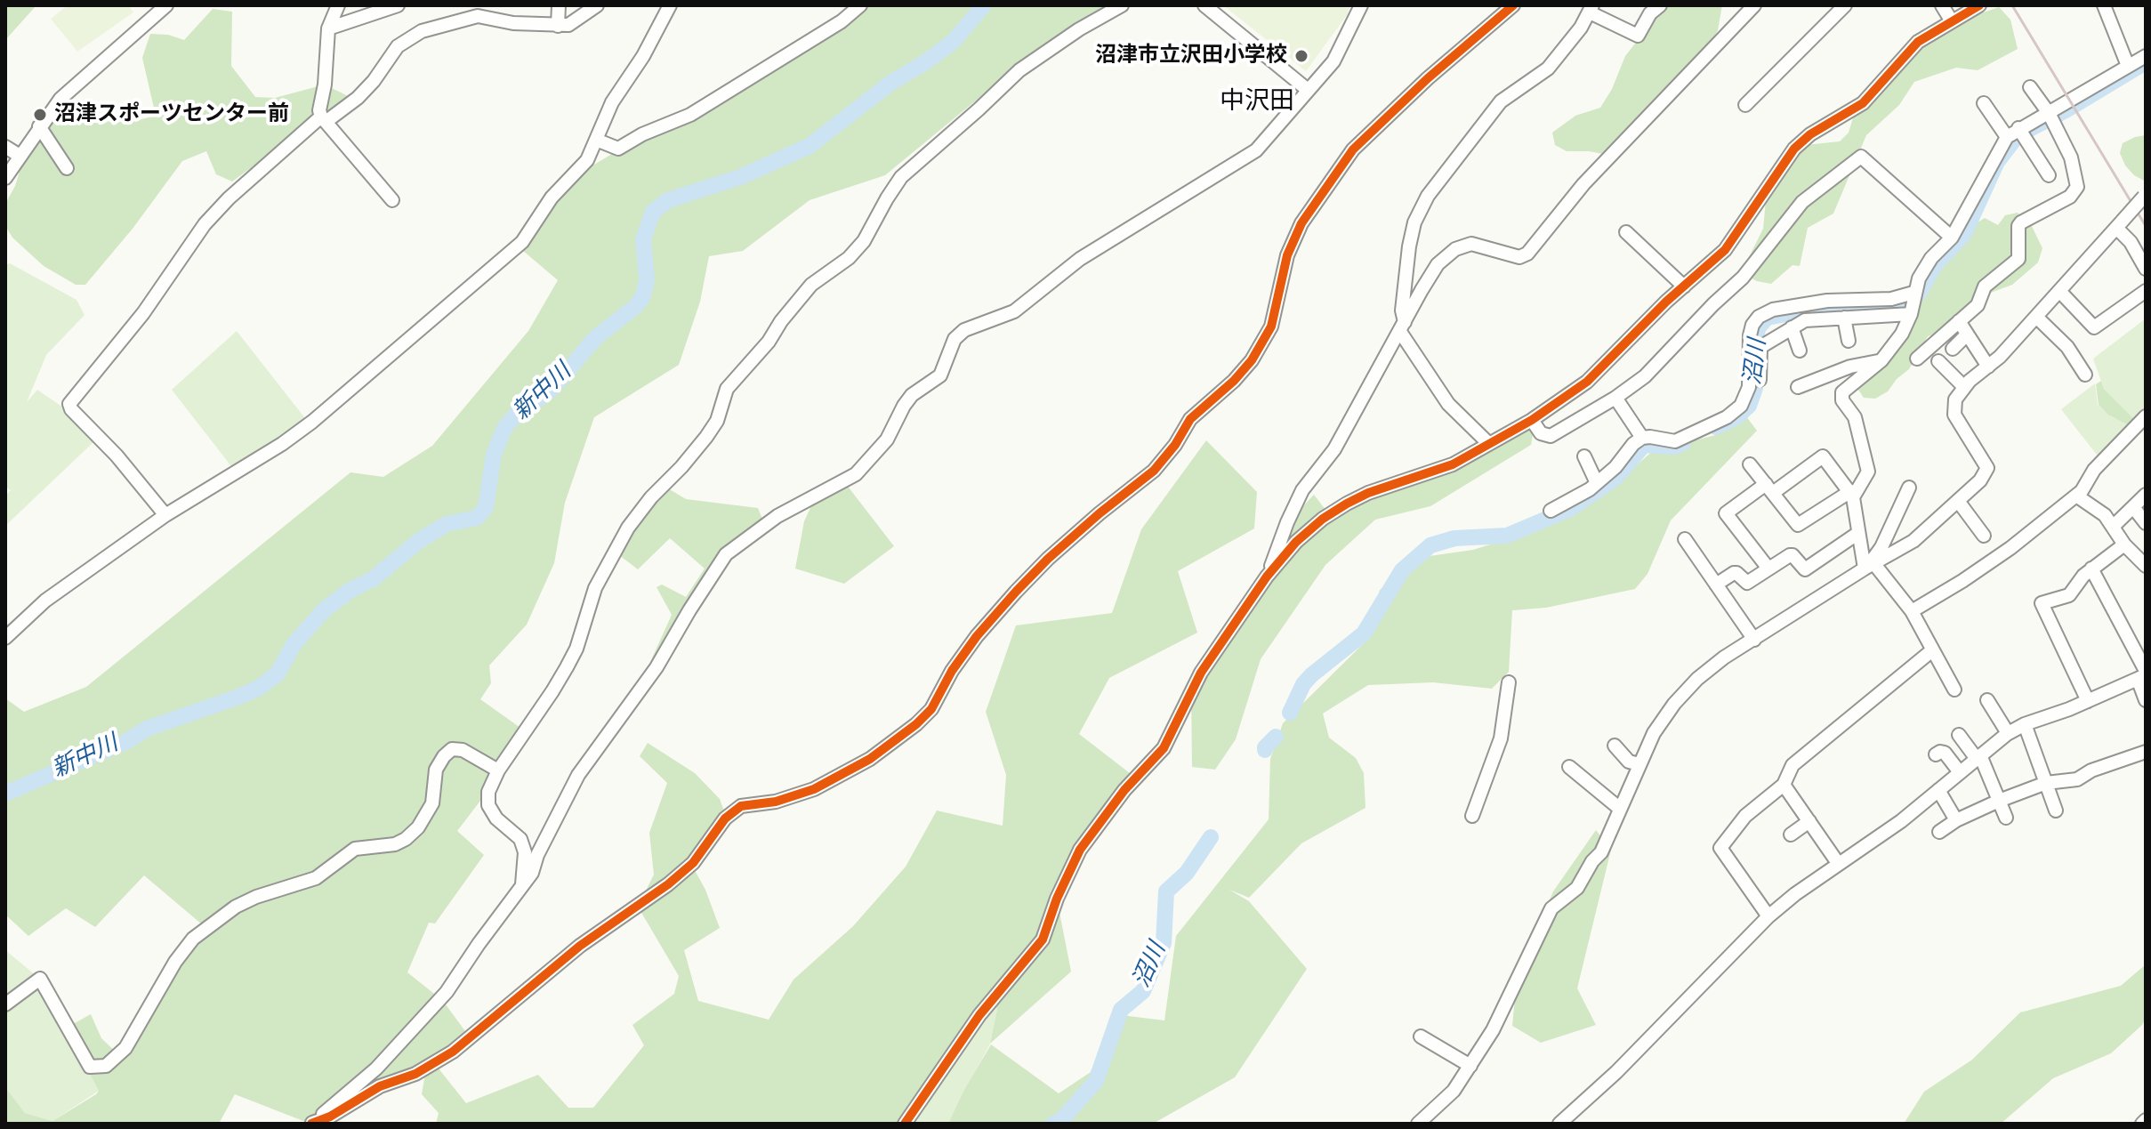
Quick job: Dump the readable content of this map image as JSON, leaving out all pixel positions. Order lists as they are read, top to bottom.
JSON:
{
  "districts": ["中沢田"],
  "water": ["沼川", "新中川"],
  "places": ["沼津市立沢田小学校", "沼津スポーツセンター前"]
}
